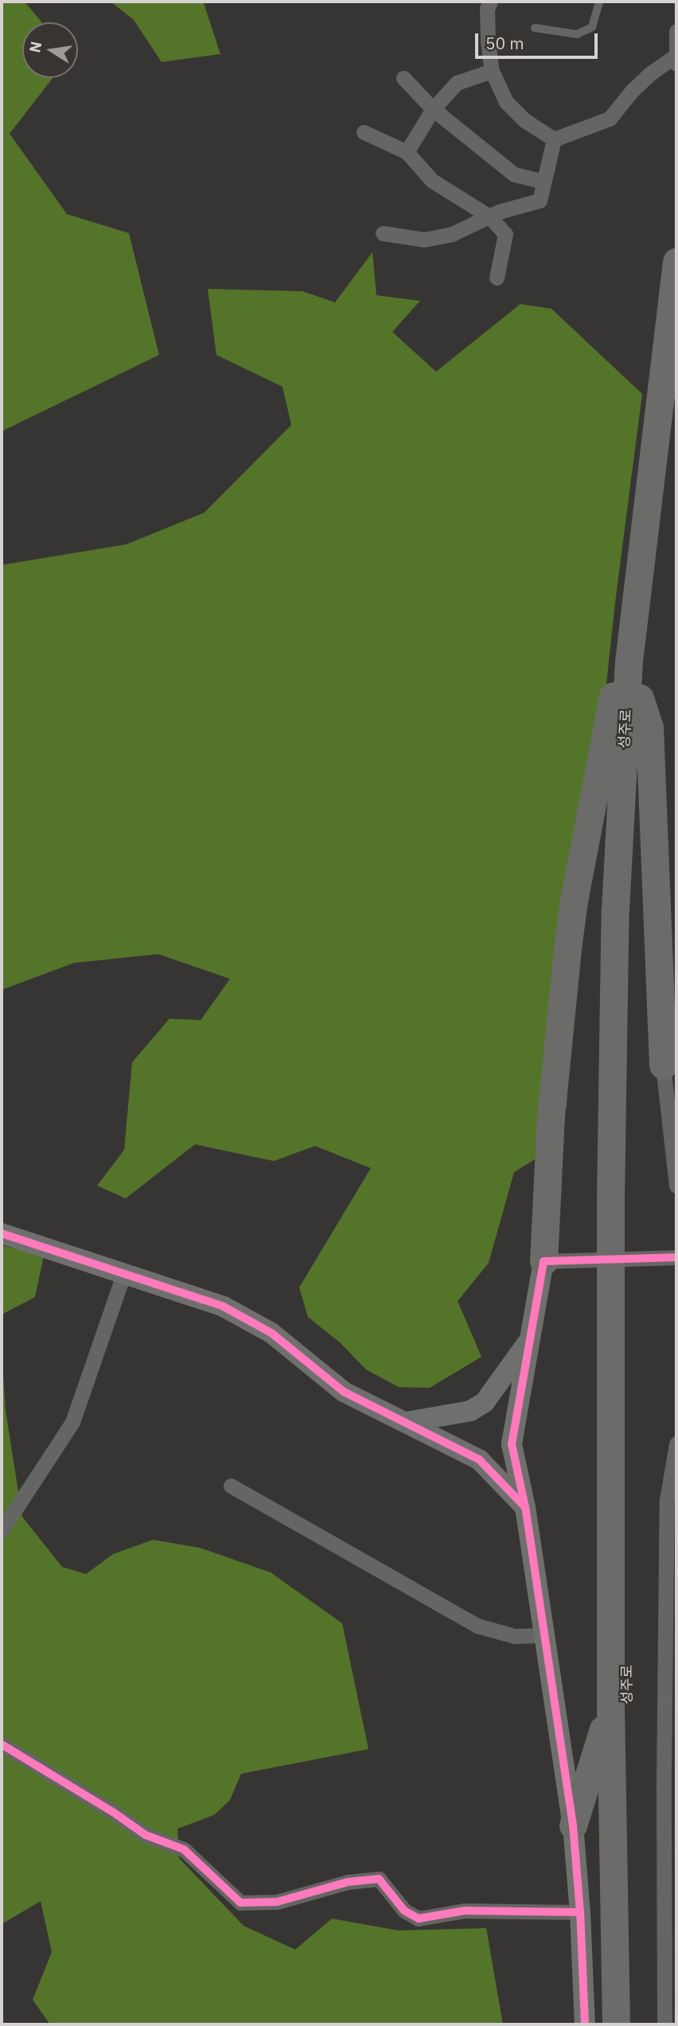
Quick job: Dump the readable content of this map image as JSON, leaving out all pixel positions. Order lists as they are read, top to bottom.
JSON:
{
  "streets": {
    "highway": ["성주로"]
  },
  "scale_bar": "50 m",
  "north": "left"
}
